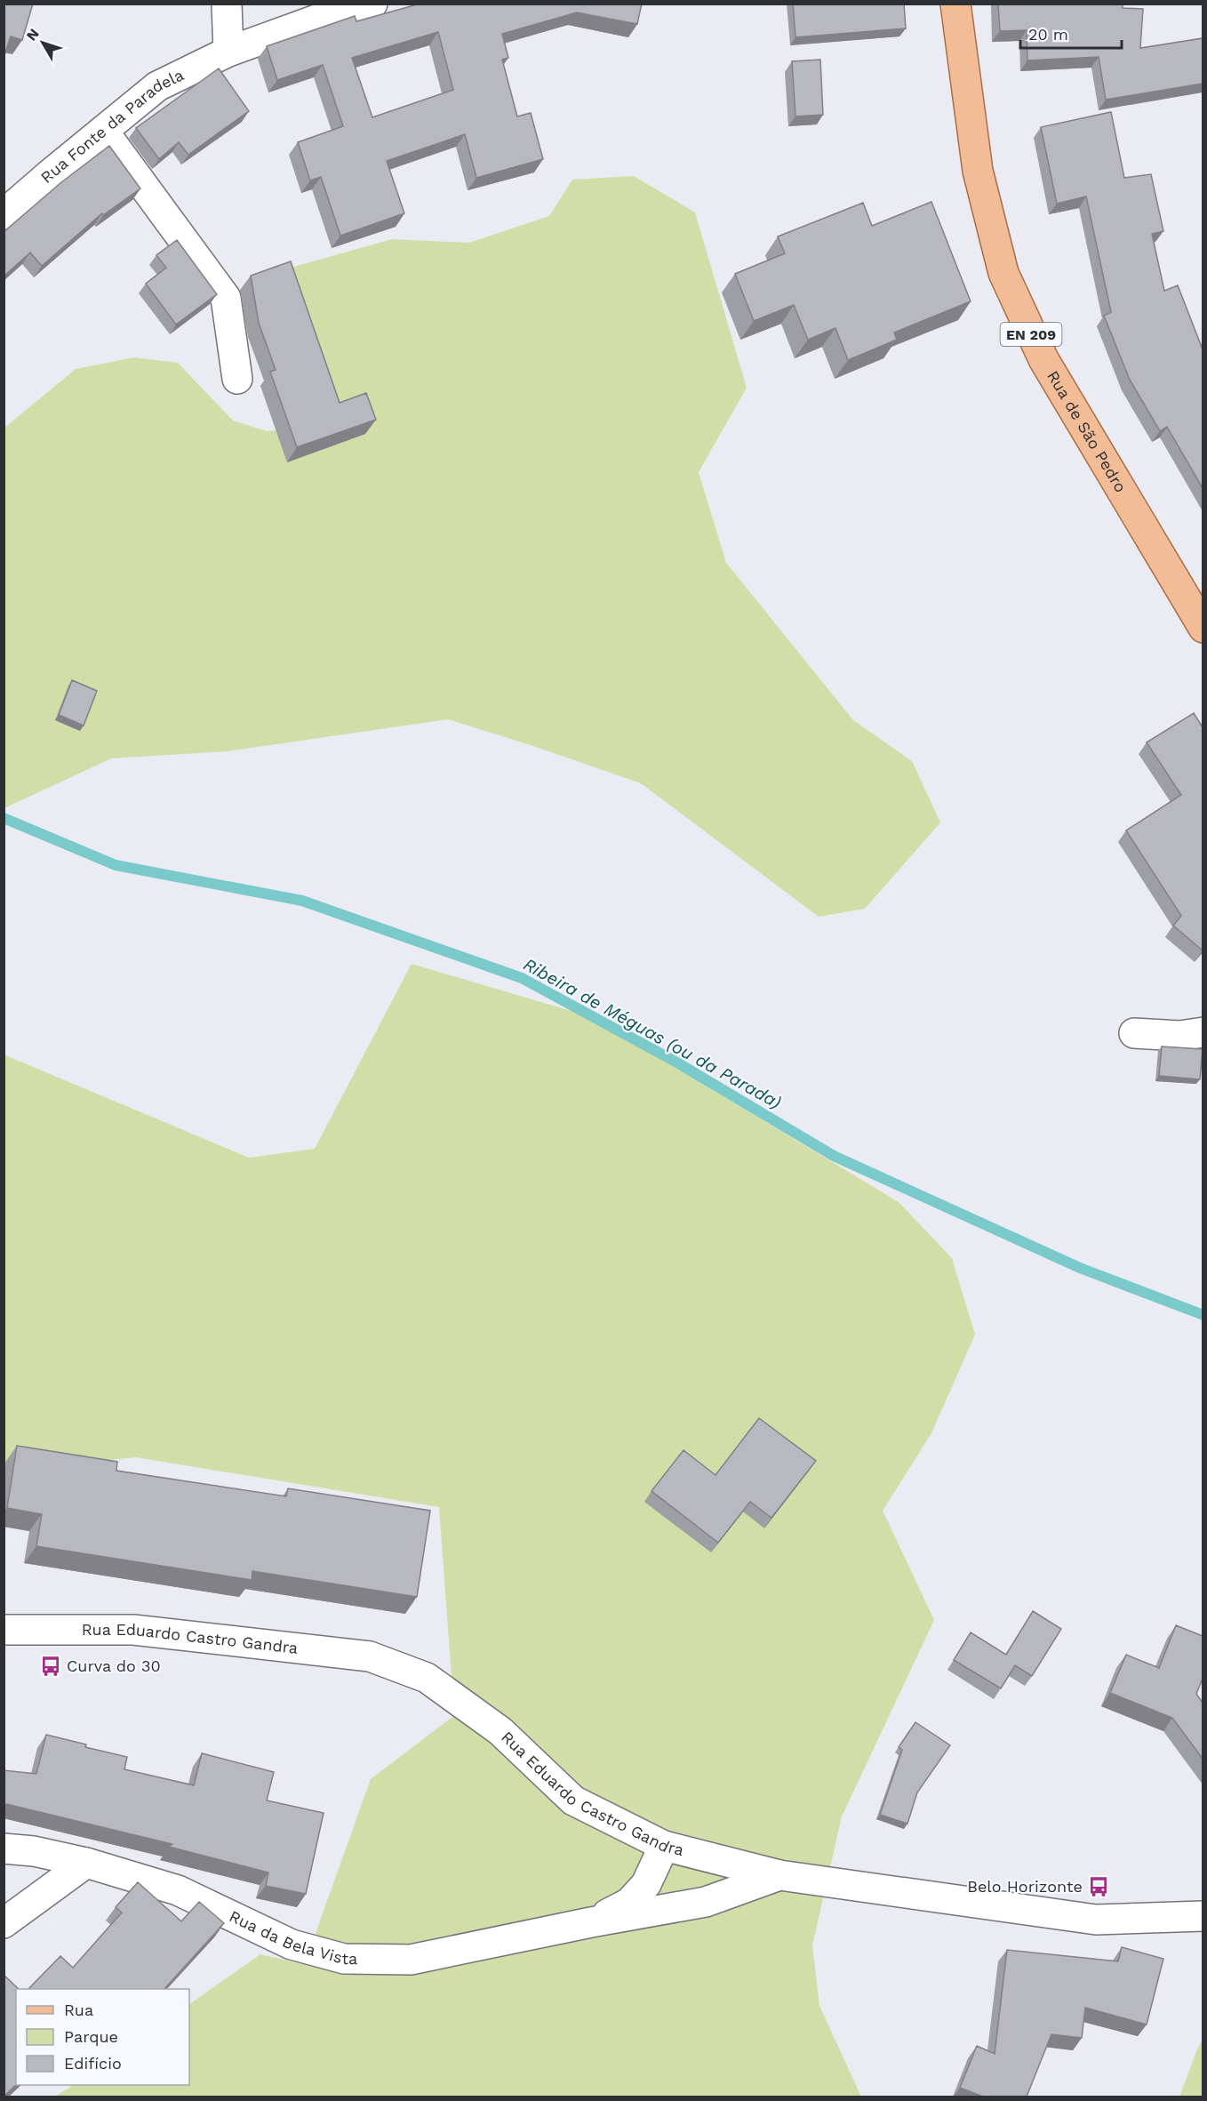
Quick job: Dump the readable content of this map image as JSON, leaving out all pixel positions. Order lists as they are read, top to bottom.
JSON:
{
  "streets": {
    "main road": ["EN 209", "Rua de São Pedro"],
    "street": ["Rua Fonte da Paradela", "Rua Eduardo Castro Gandra", "Rua da Bela Vista"]
  },
  "crossings": [
    ["Rua Eduardo Castro Gandra", "Rua da Bela Vista"]
  ],
  "water": ["Ribeira de Méguas (ou da Parada)"],
  "places": {
    "bus stop": ["Curva do 30", "Belo Horizonte"]
  },
  "legend": ["Rua", "Parque", "Edifício"],
  "scale_bar": "20 m",
  "north": "top left"
}
